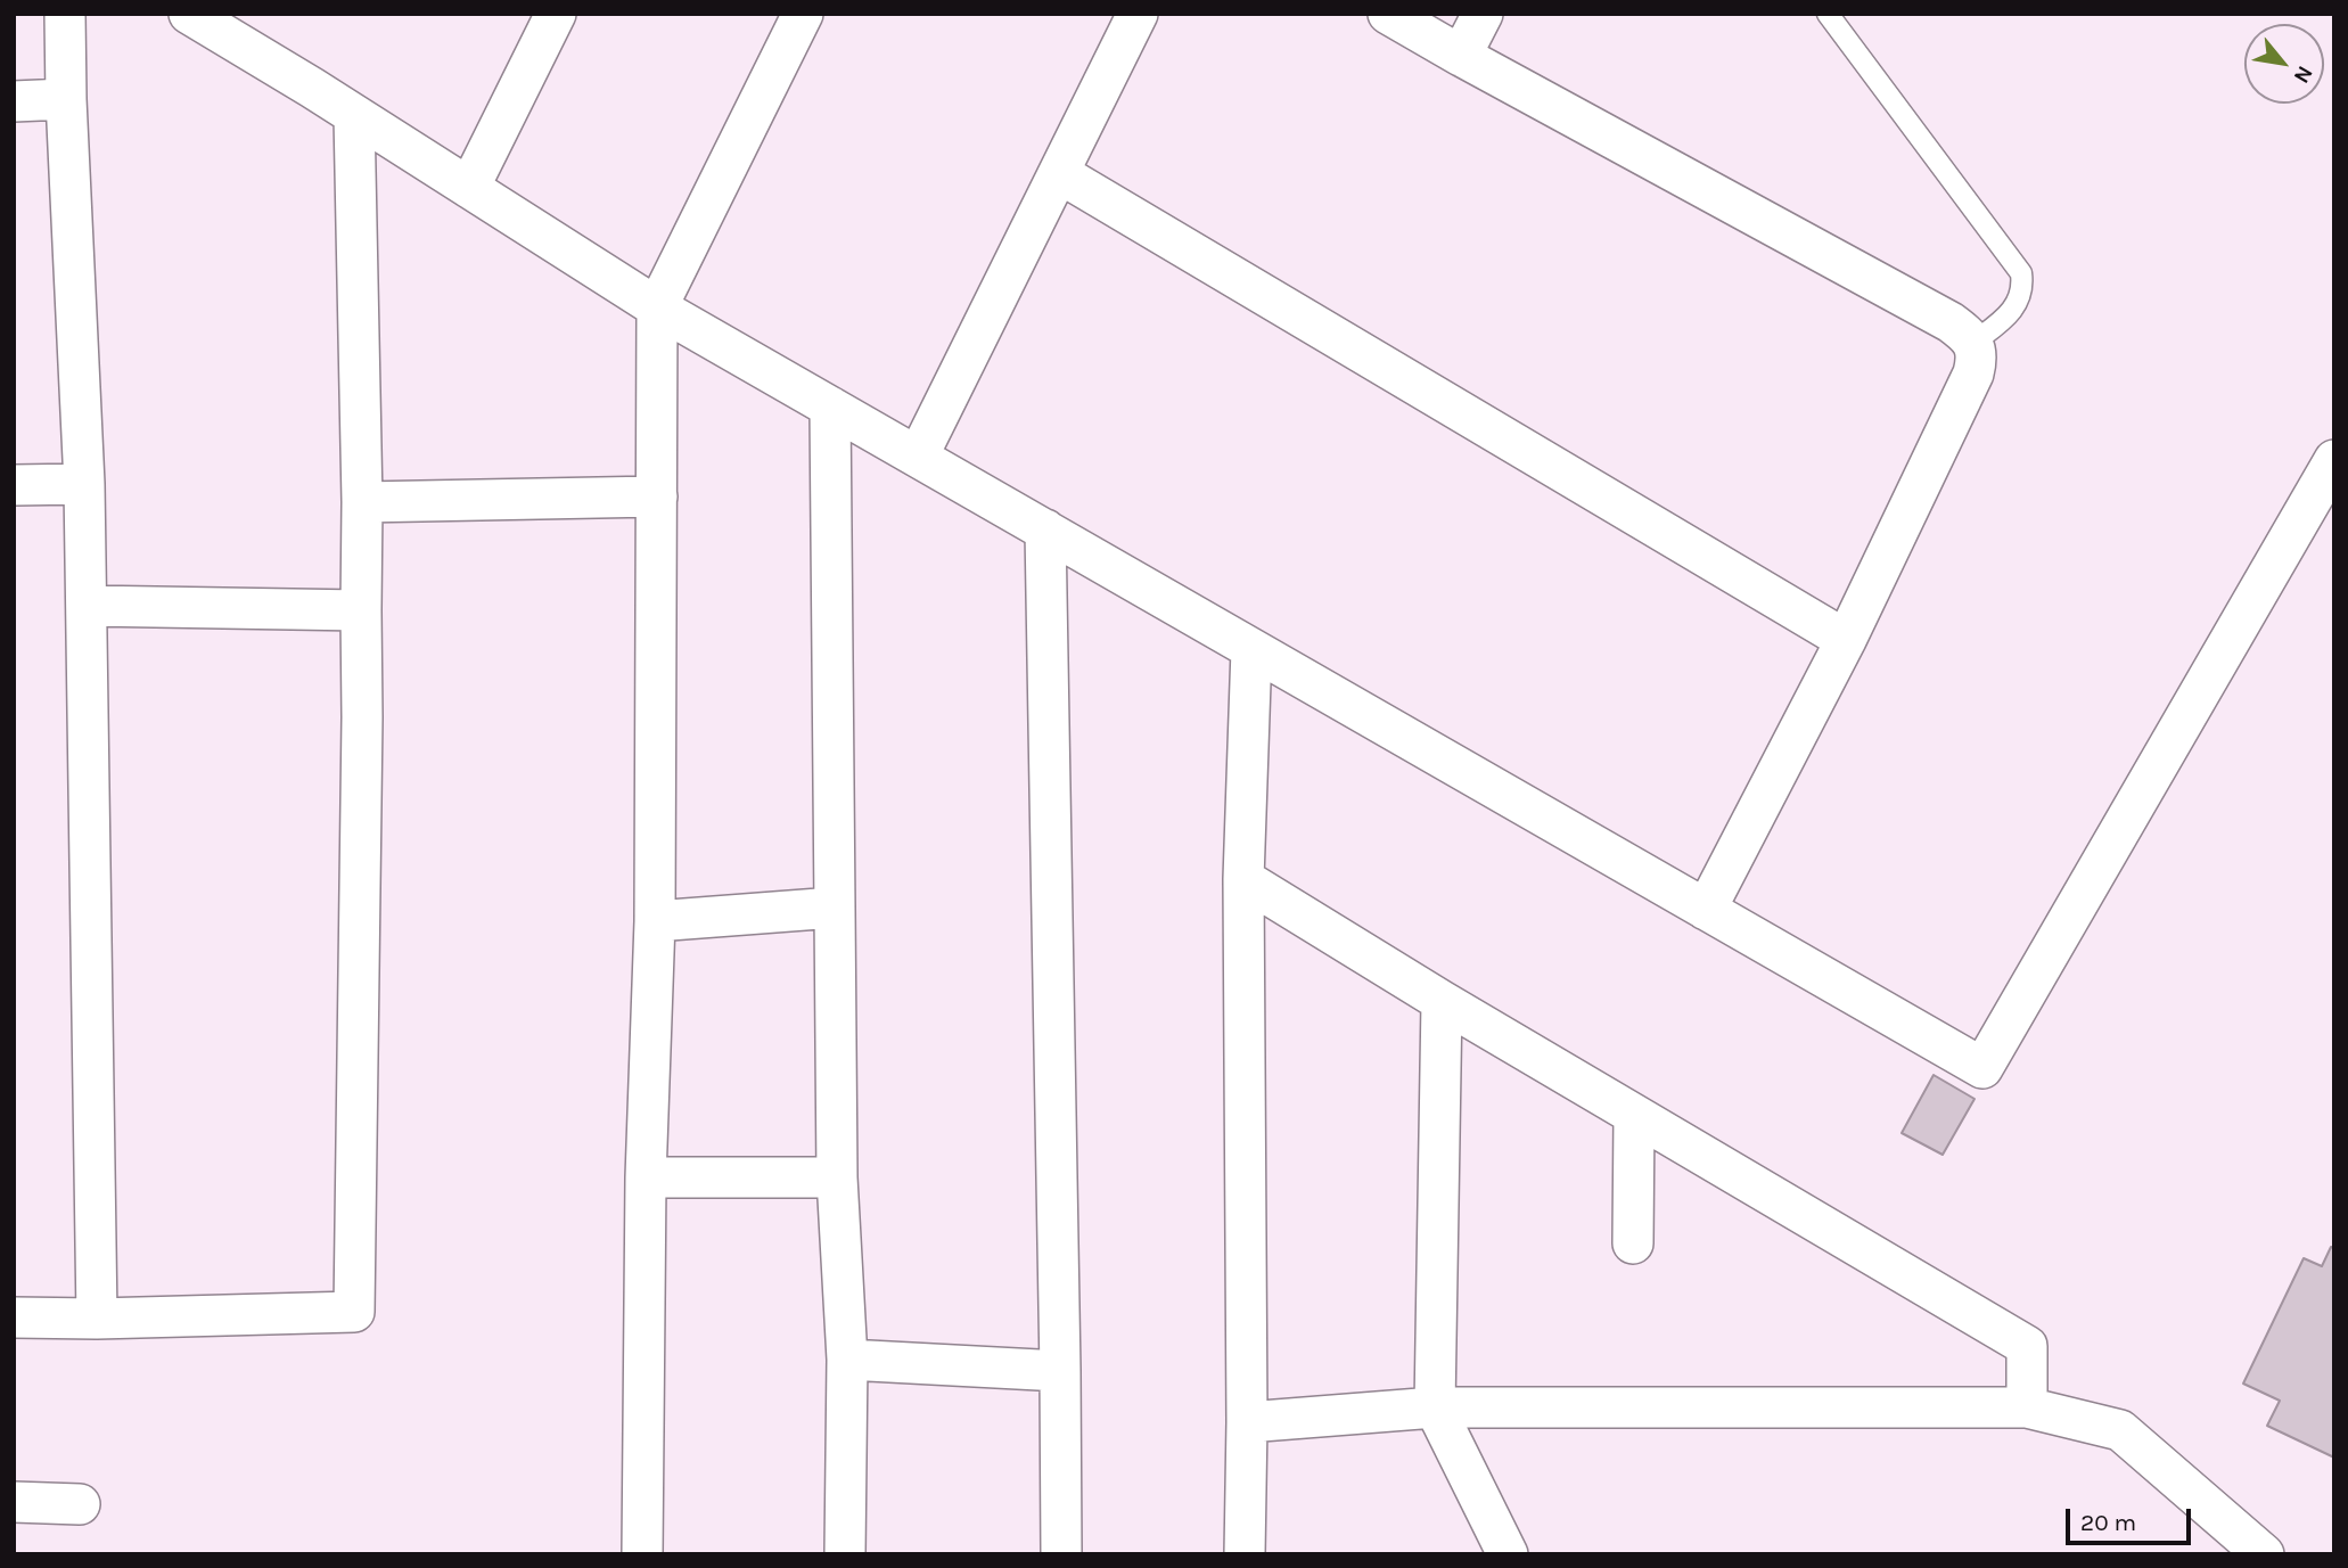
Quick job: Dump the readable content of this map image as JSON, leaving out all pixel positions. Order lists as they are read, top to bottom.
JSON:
{
  "scale_bar": "20 m",
  "north": "bottom right"
}
